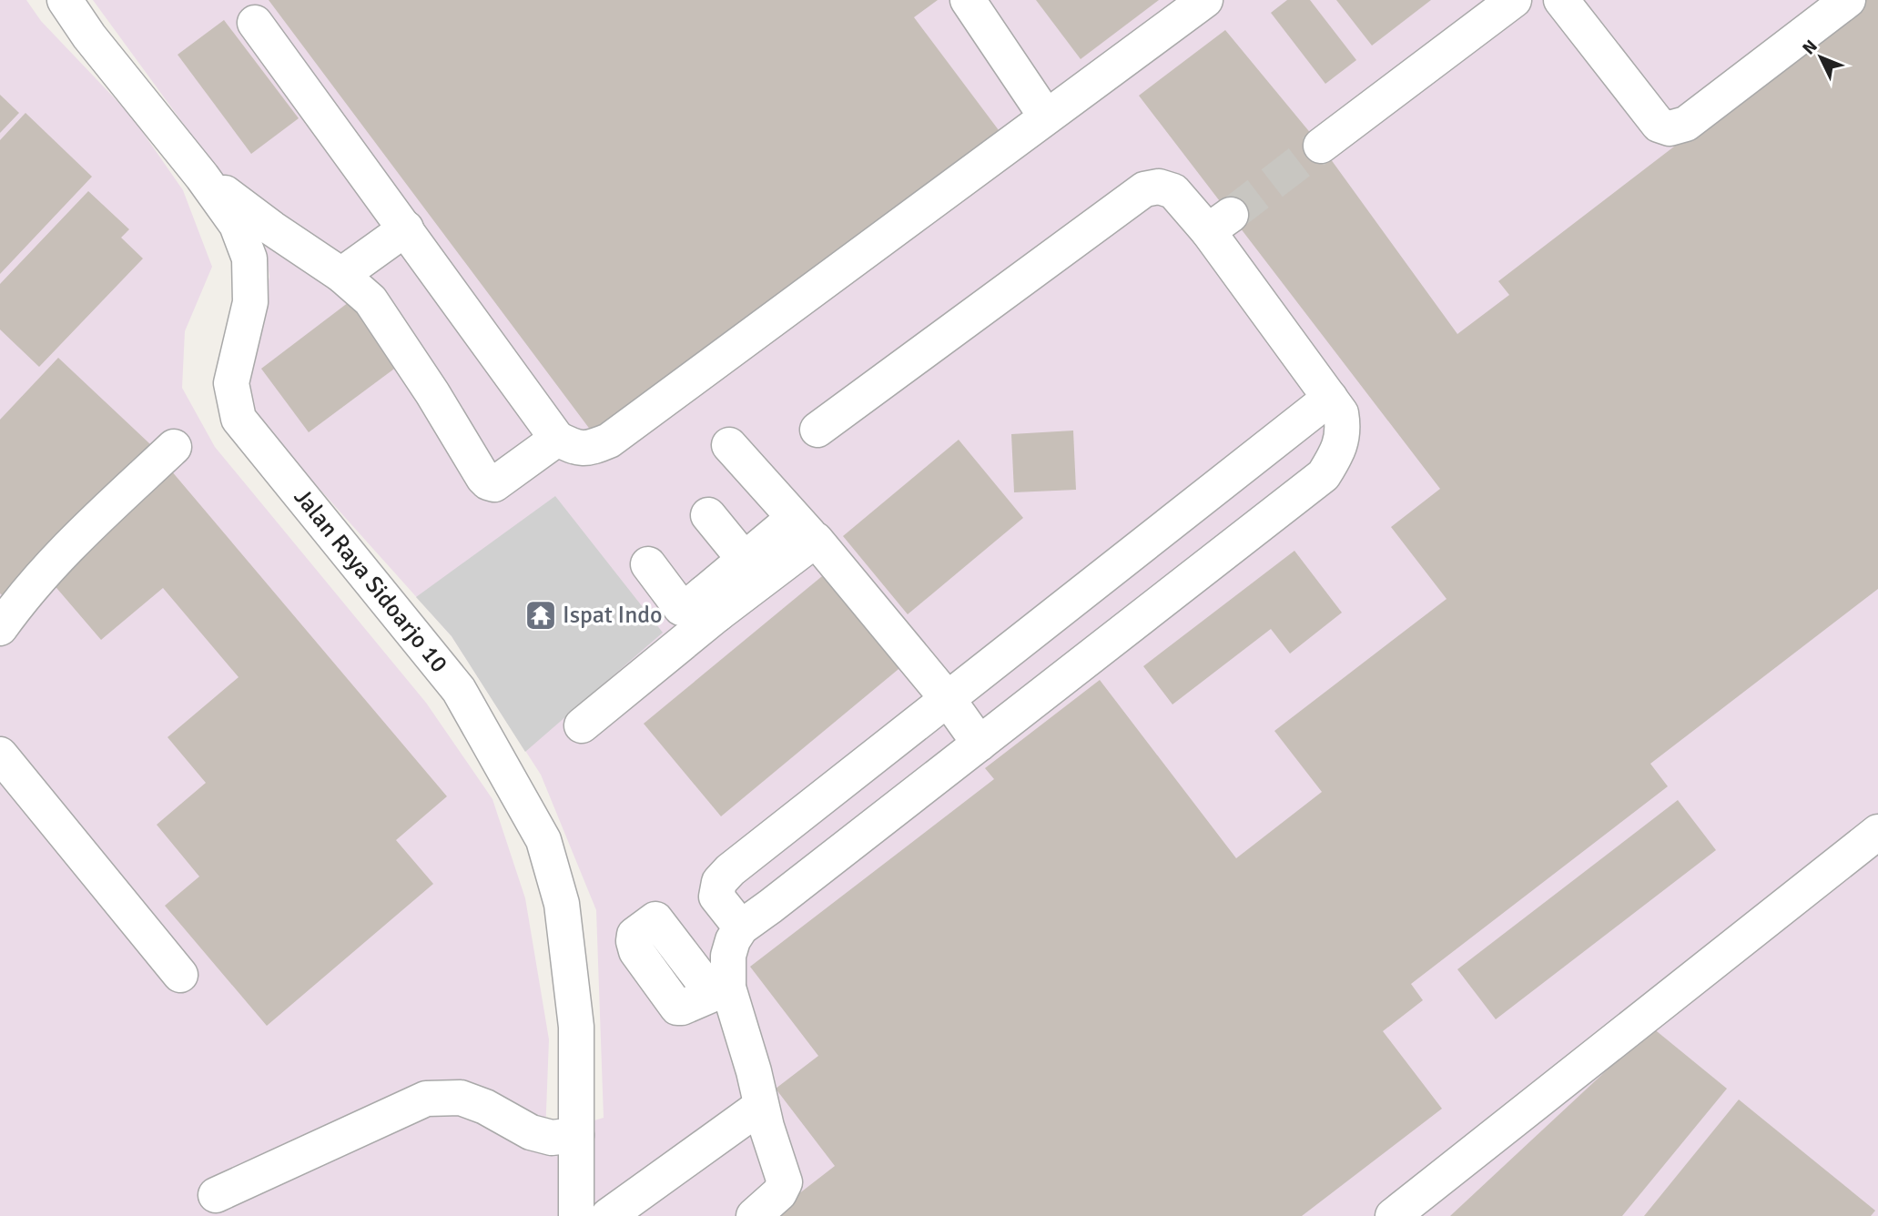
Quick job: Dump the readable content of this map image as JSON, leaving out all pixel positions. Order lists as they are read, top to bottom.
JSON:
{
  "streets": {
    "street": ["Jalan Raya Sidoarjo 10"]
  },
  "places": {
    "temple": ["Ispat Indo"]
  },
  "north": "top left"
}
